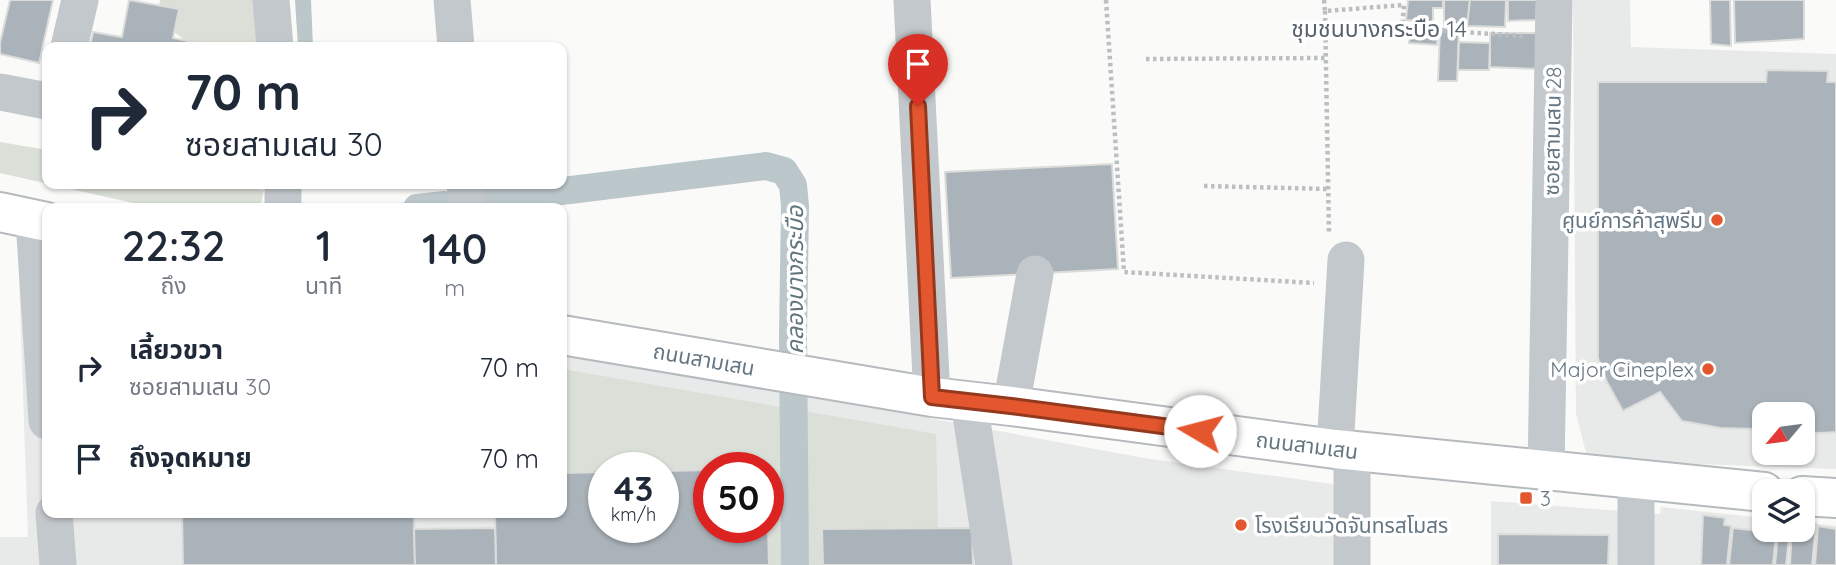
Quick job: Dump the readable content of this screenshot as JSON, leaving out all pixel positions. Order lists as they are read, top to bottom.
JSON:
{
  "streets": {
    "main road": ["ถนนสามเสน"],
    "street": ["ซอยสามเสน 28"]
  },
  "crossings": [
    ["ซอยสามเสน 28", "ถนนสามเสน"]
  ],
  "districts": ["ชุมชนบางกระบือ 14"],
  "water": ["คลองบางกระบือ"],
  "places": {
    "other": ["ศูนย์การค้าสุพรีม", "Major Cineplex", "โรงเรียนวัดจันทรสโมสร"],
    "transit": ["3"]
  },
  "north": "bottom left",
  "page": {
    "turn": ["70 m", "ซอยสามเสน 30"],
    "eta": [
      "22:32",
      "ถึง",
      "1",
      "นาที",
      "140",
      "m"
    ],
    "list": [
      {
        "name": "เลี้ยวขวา",
        "note": "ซอยสามเสน 30",
        "value": "70 m"
      },
      {
        "name": "ถึงจุดหมาย",
        "value": "70 m"
      }
    ],
    "speed": "43 km/h",
    "limit": "50"
  }
}
